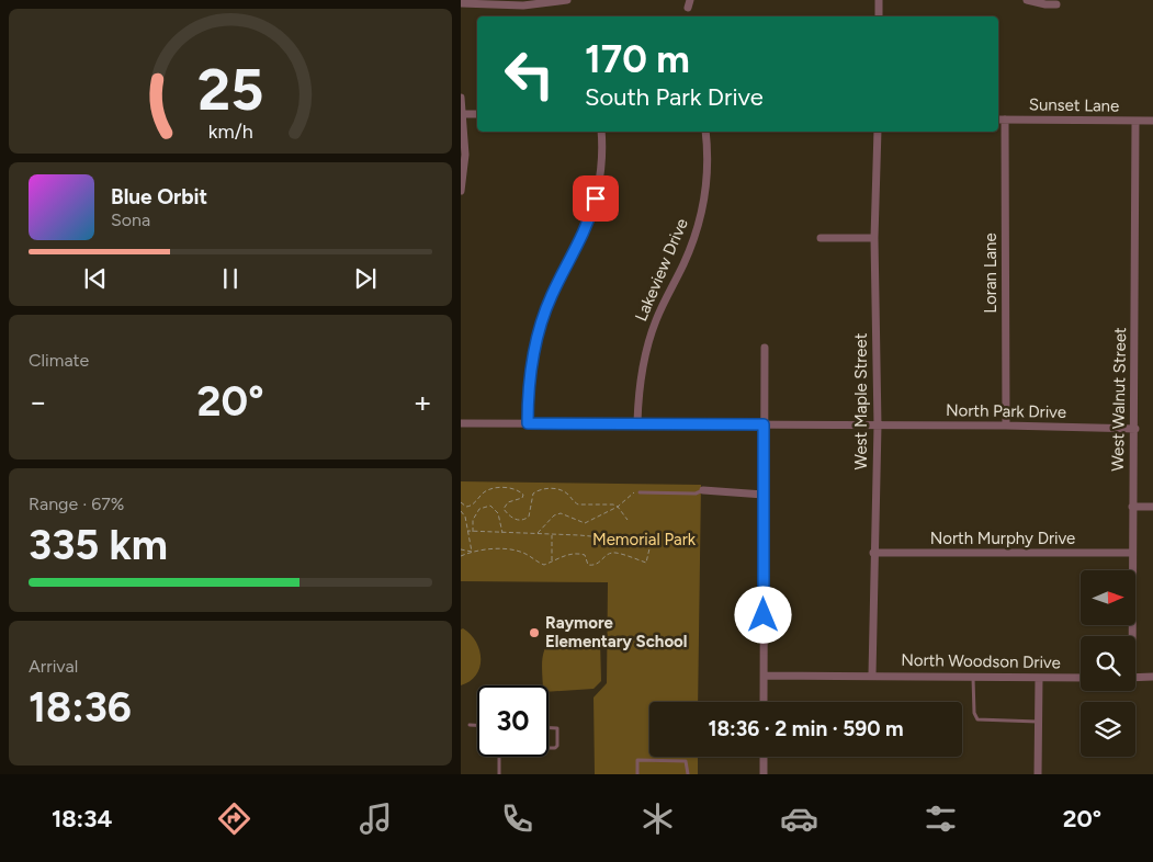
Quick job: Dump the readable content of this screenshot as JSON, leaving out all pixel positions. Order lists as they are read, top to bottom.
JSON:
{
  "streets": {
    "street": [
      "Sunset Lane",
      "Lakeview Drive",
      "Loran Lane",
      "West Walnut Street",
      "West Maple Street",
      "North Park Drive",
      "North Murphy Drive",
      "North Woodson Drive"
    ]
  },
  "crossings": [
    ["Sunset Lane", "Loran Lane"],
    ["Sunset Lane", "West Walnut Street"],
    ["Lakeview Drive", "North Park Drive"],
    ["Loran Lane", "North Park Drive"],
    ["West Walnut Street", "North Park Drive"],
    ["West Walnut Street", "North Murphy Drive"],
    ["West Maple Street", "North Park Drive"],
    ["West Maple Street", "North Murphy Drive"],
    ["West Maple Street", "North Woodson Drive"]
  ],
  "parks": ["Memorial Park"],
  "places": ["Raymore Elementary School"],
  "north": "right",
  "page": {
    "turn": ["170 m", "South Park Drive"],
    "song": ["Blue Orbit", "Sona"],
    "tile": [
      "Climate",
      ["Range · 67%", "335 km"],
      ["Arrival", "18:36"]
    ],
    "heat": ["−", "20°", "+"],
    "limit": "30",
    "trip": "18:36 · 2 min · 590 m",
    "tabs": ["18:34", "20°"],
    "gauge": ["25", "km/h"]
  }
}
